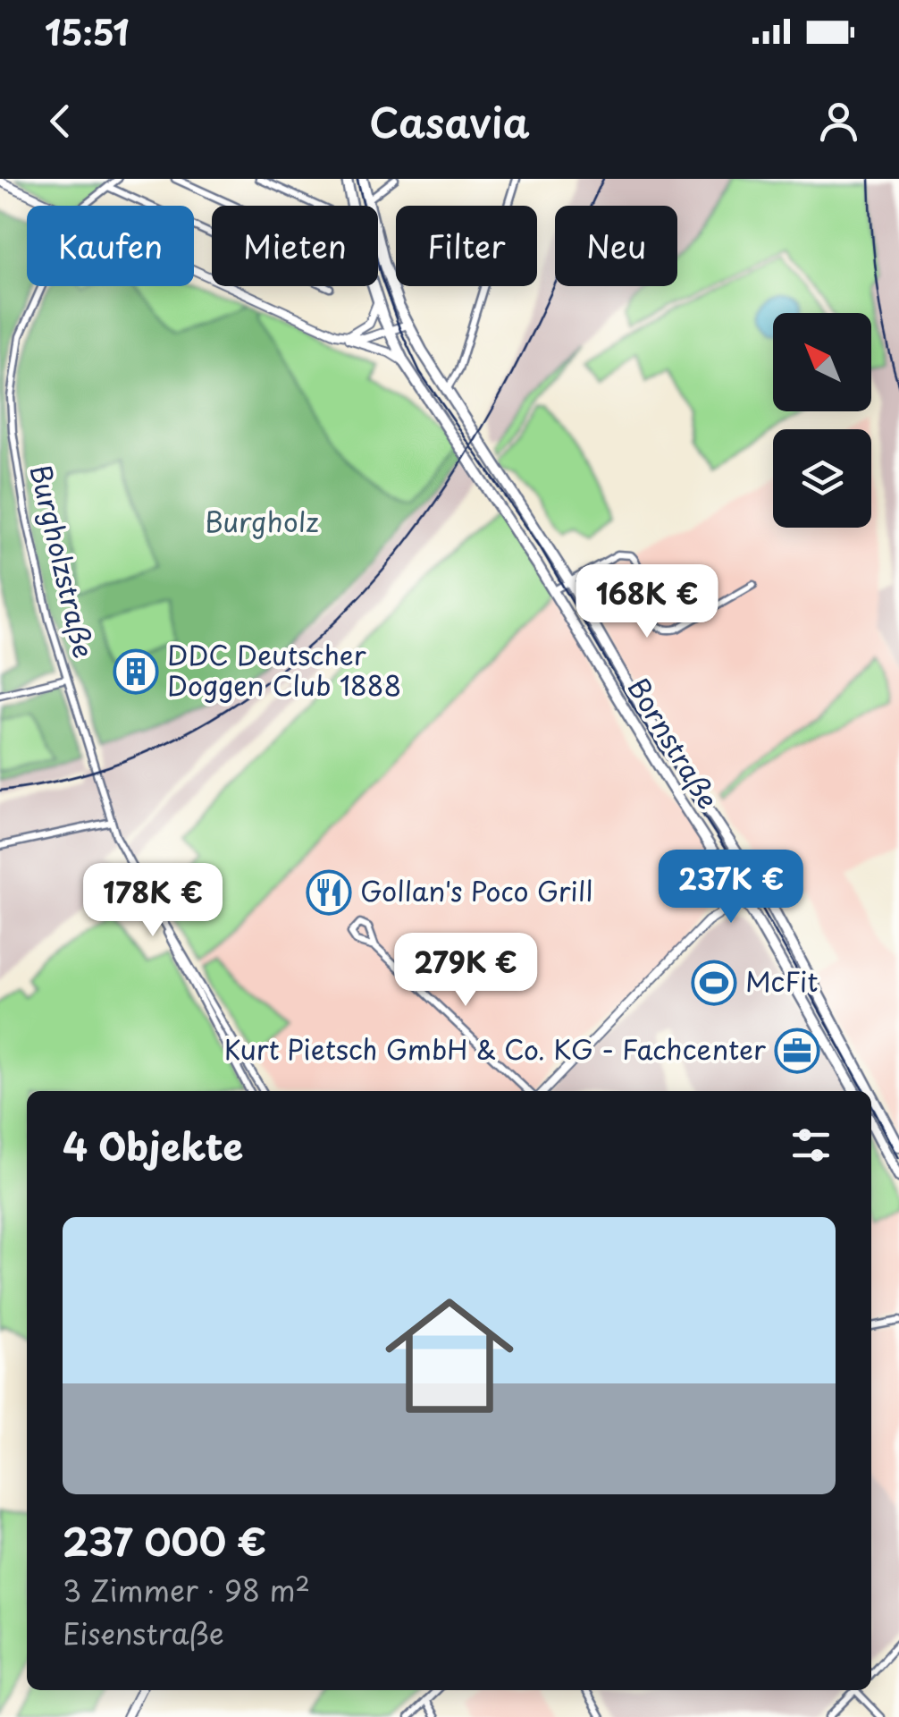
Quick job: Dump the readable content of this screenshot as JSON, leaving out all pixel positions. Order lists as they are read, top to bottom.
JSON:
{
  "streets": {
    "main road": ["Bornstraße"],
    "street": ["Burgholzstraße"]
  },
  "parks": ["Burgholz"],
  "places": {
    "building": ["DDC Deutscher Doggen Club 1888"],
    "restaurant": ["Gollan's Poco Grill"],
    "sports": ["McFit"],
    "office": ["Kurt Pietsch GmbH & Co. KG - Fachcenter"]
  },
  "north": "top left",
  "page": {
    "status": "15:51",
    "header": "Casavia",
    "chip": [
      "Kaufen",
      "Mieten",
      "Filter",
      "Neu"
    ],
    "price": [
      "168K €",
      "237K €",
      "178K €",
      "279K €"
    ],
    "heading": "4 Objekte",
    "list": [
      {
        "name": "237 000 €",
        "note": "3 Zimmer · 98 m² · Eisenstraße"
      }
    ]
  }
}
